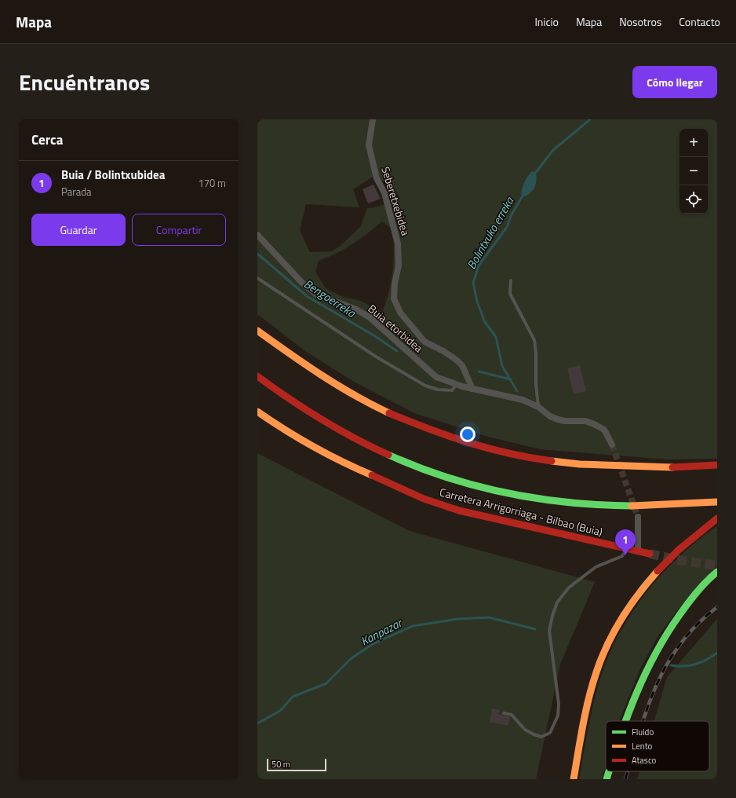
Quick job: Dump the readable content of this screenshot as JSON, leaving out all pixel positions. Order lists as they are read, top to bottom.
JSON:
{
  "streets": {
    "main road": ["Carretera Arrigorriaga - Bilbao (Buia)"],
    "street": ["Seberetxebidea", "Buia etorbidea"]
  },
  "crossings": [
    ["Seberetxebidea", "Buia etorbidea"]
  ],
  "water": ["Bolintxuko erreka", "Bengoerreka", "Kanpazar"],
  "legend": ["Fluido", "Lento", "Atasco"],
  "scale_bar": "50 m",
  "page": {
    "header": "Mapa",
    "nav": [
      "Inicio",
      "Mapa",
      "Nosotros",
      "Contacto"
    ],
    "title": "Encuéntranos",
    "buttons": [
      "Cómo llegar",
      ["Guardar", "Compartir"]
    ],
    "heading": "Cerca",
    "map_buttons": ["+", "−"],
    "list": [
      {
        "mark": "1",
        "name": "Buia / Bolintxubidea",
        "note": "Parada",
        "value": "170 m"
      }
    ],
    "pins": "1",
    "scale": "50 m"
  }
}
